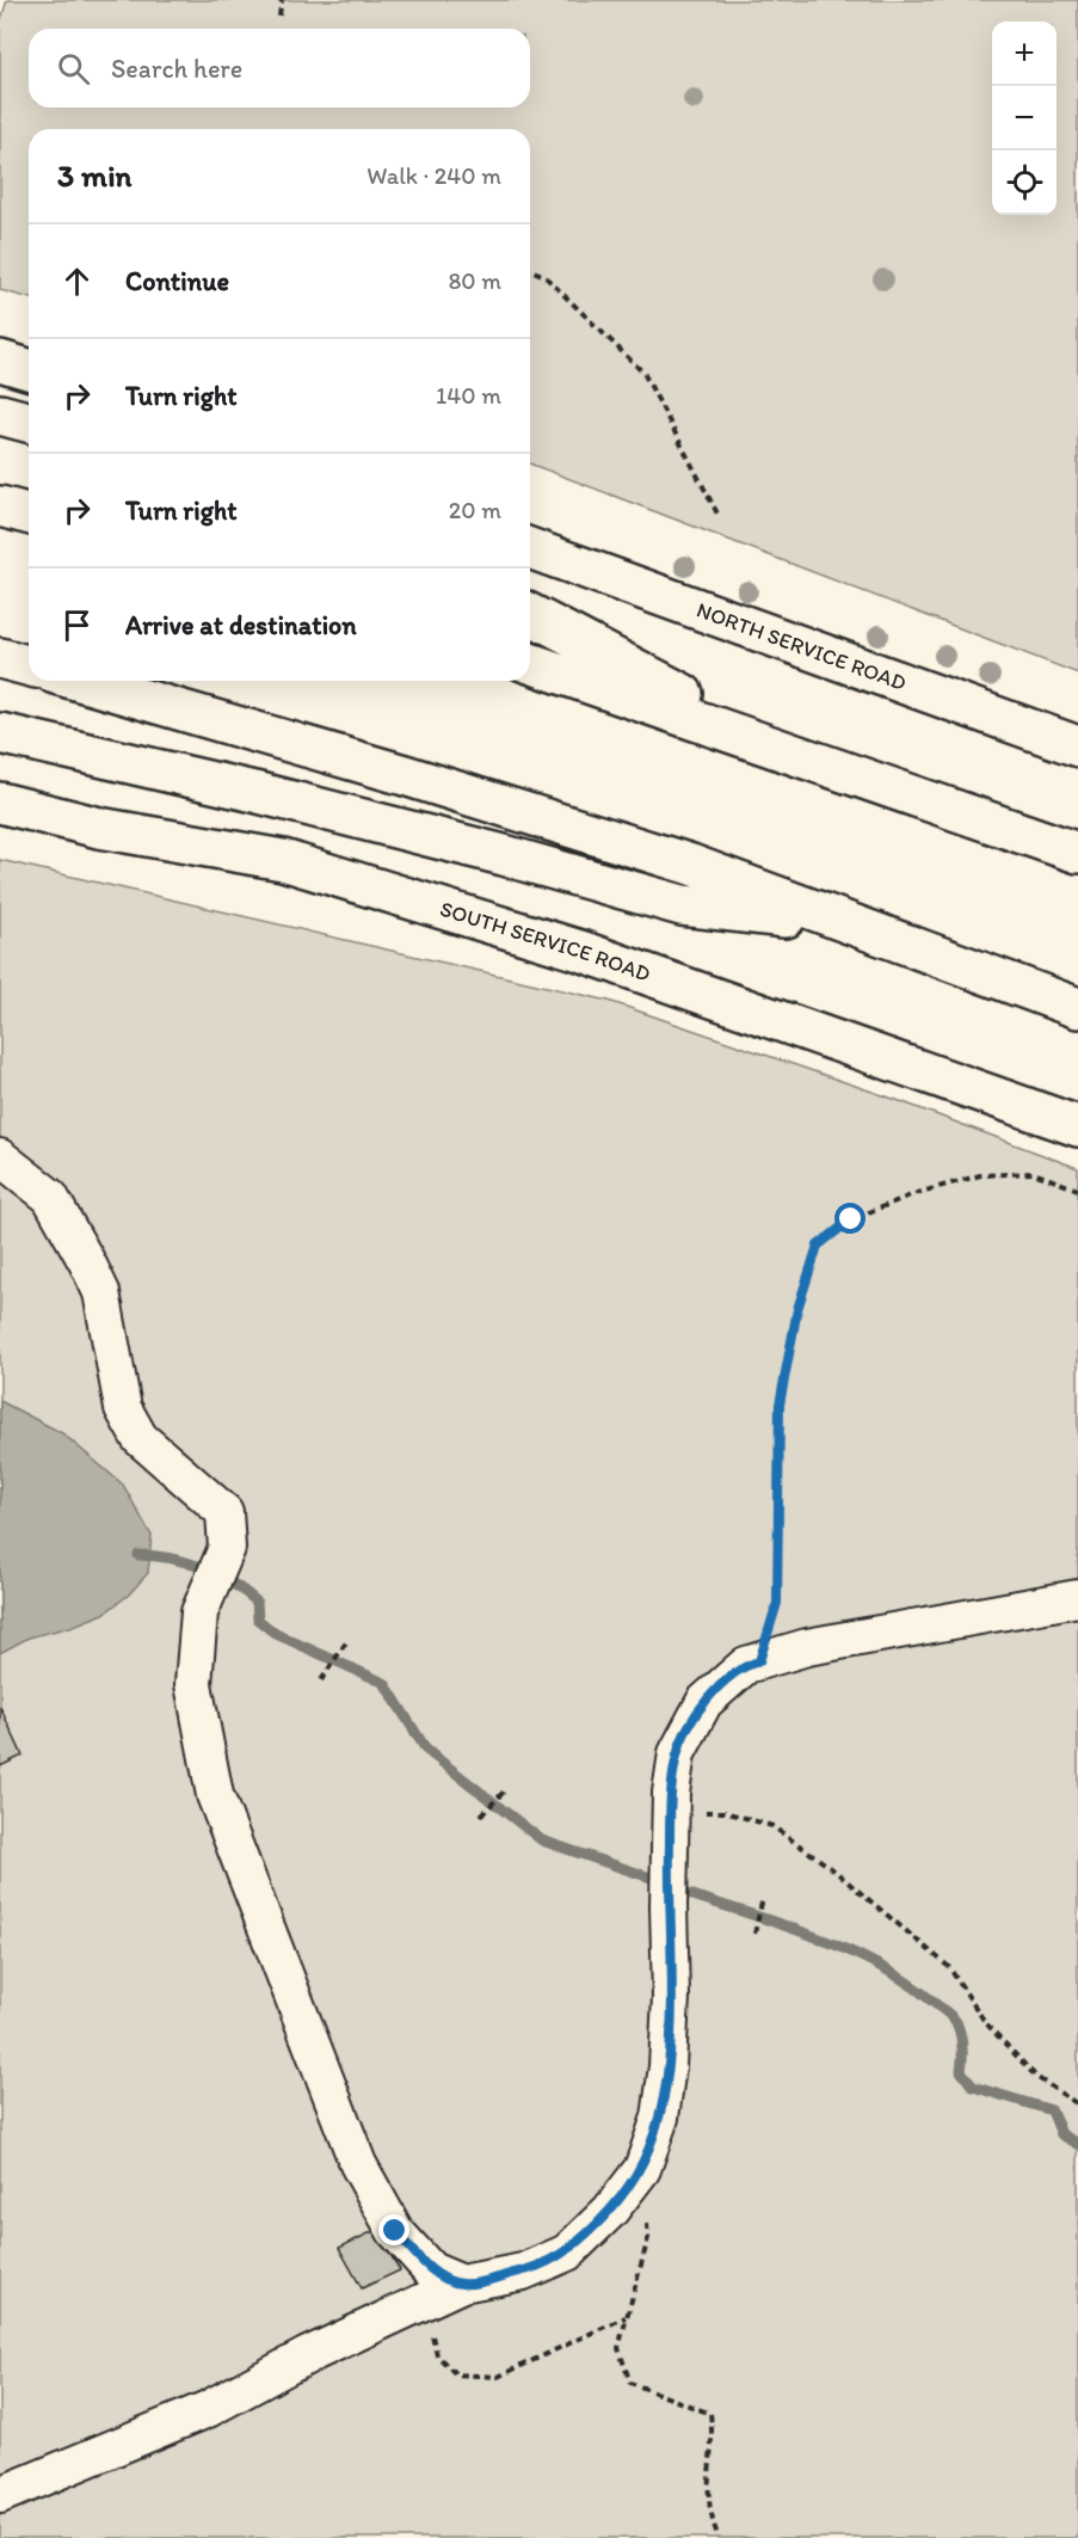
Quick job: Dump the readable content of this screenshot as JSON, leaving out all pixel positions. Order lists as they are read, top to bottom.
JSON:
{
  "streets": {
    "main road": ["NORTH SERVICE ROAD", "SOUTH SERVICE ROAD"]
  },
  "page": {
    "map_buttons": ["+", "−"],
    "search": "Search here",
    "heading": ["3 min", "Walk · 240 m"],
    "list": [
      ["Continue", "80 m"],
      ["Turn right", "140 m"],
      ["Turn right", "20 m"],
      "Arrive at destination"
    ]
  }
}
